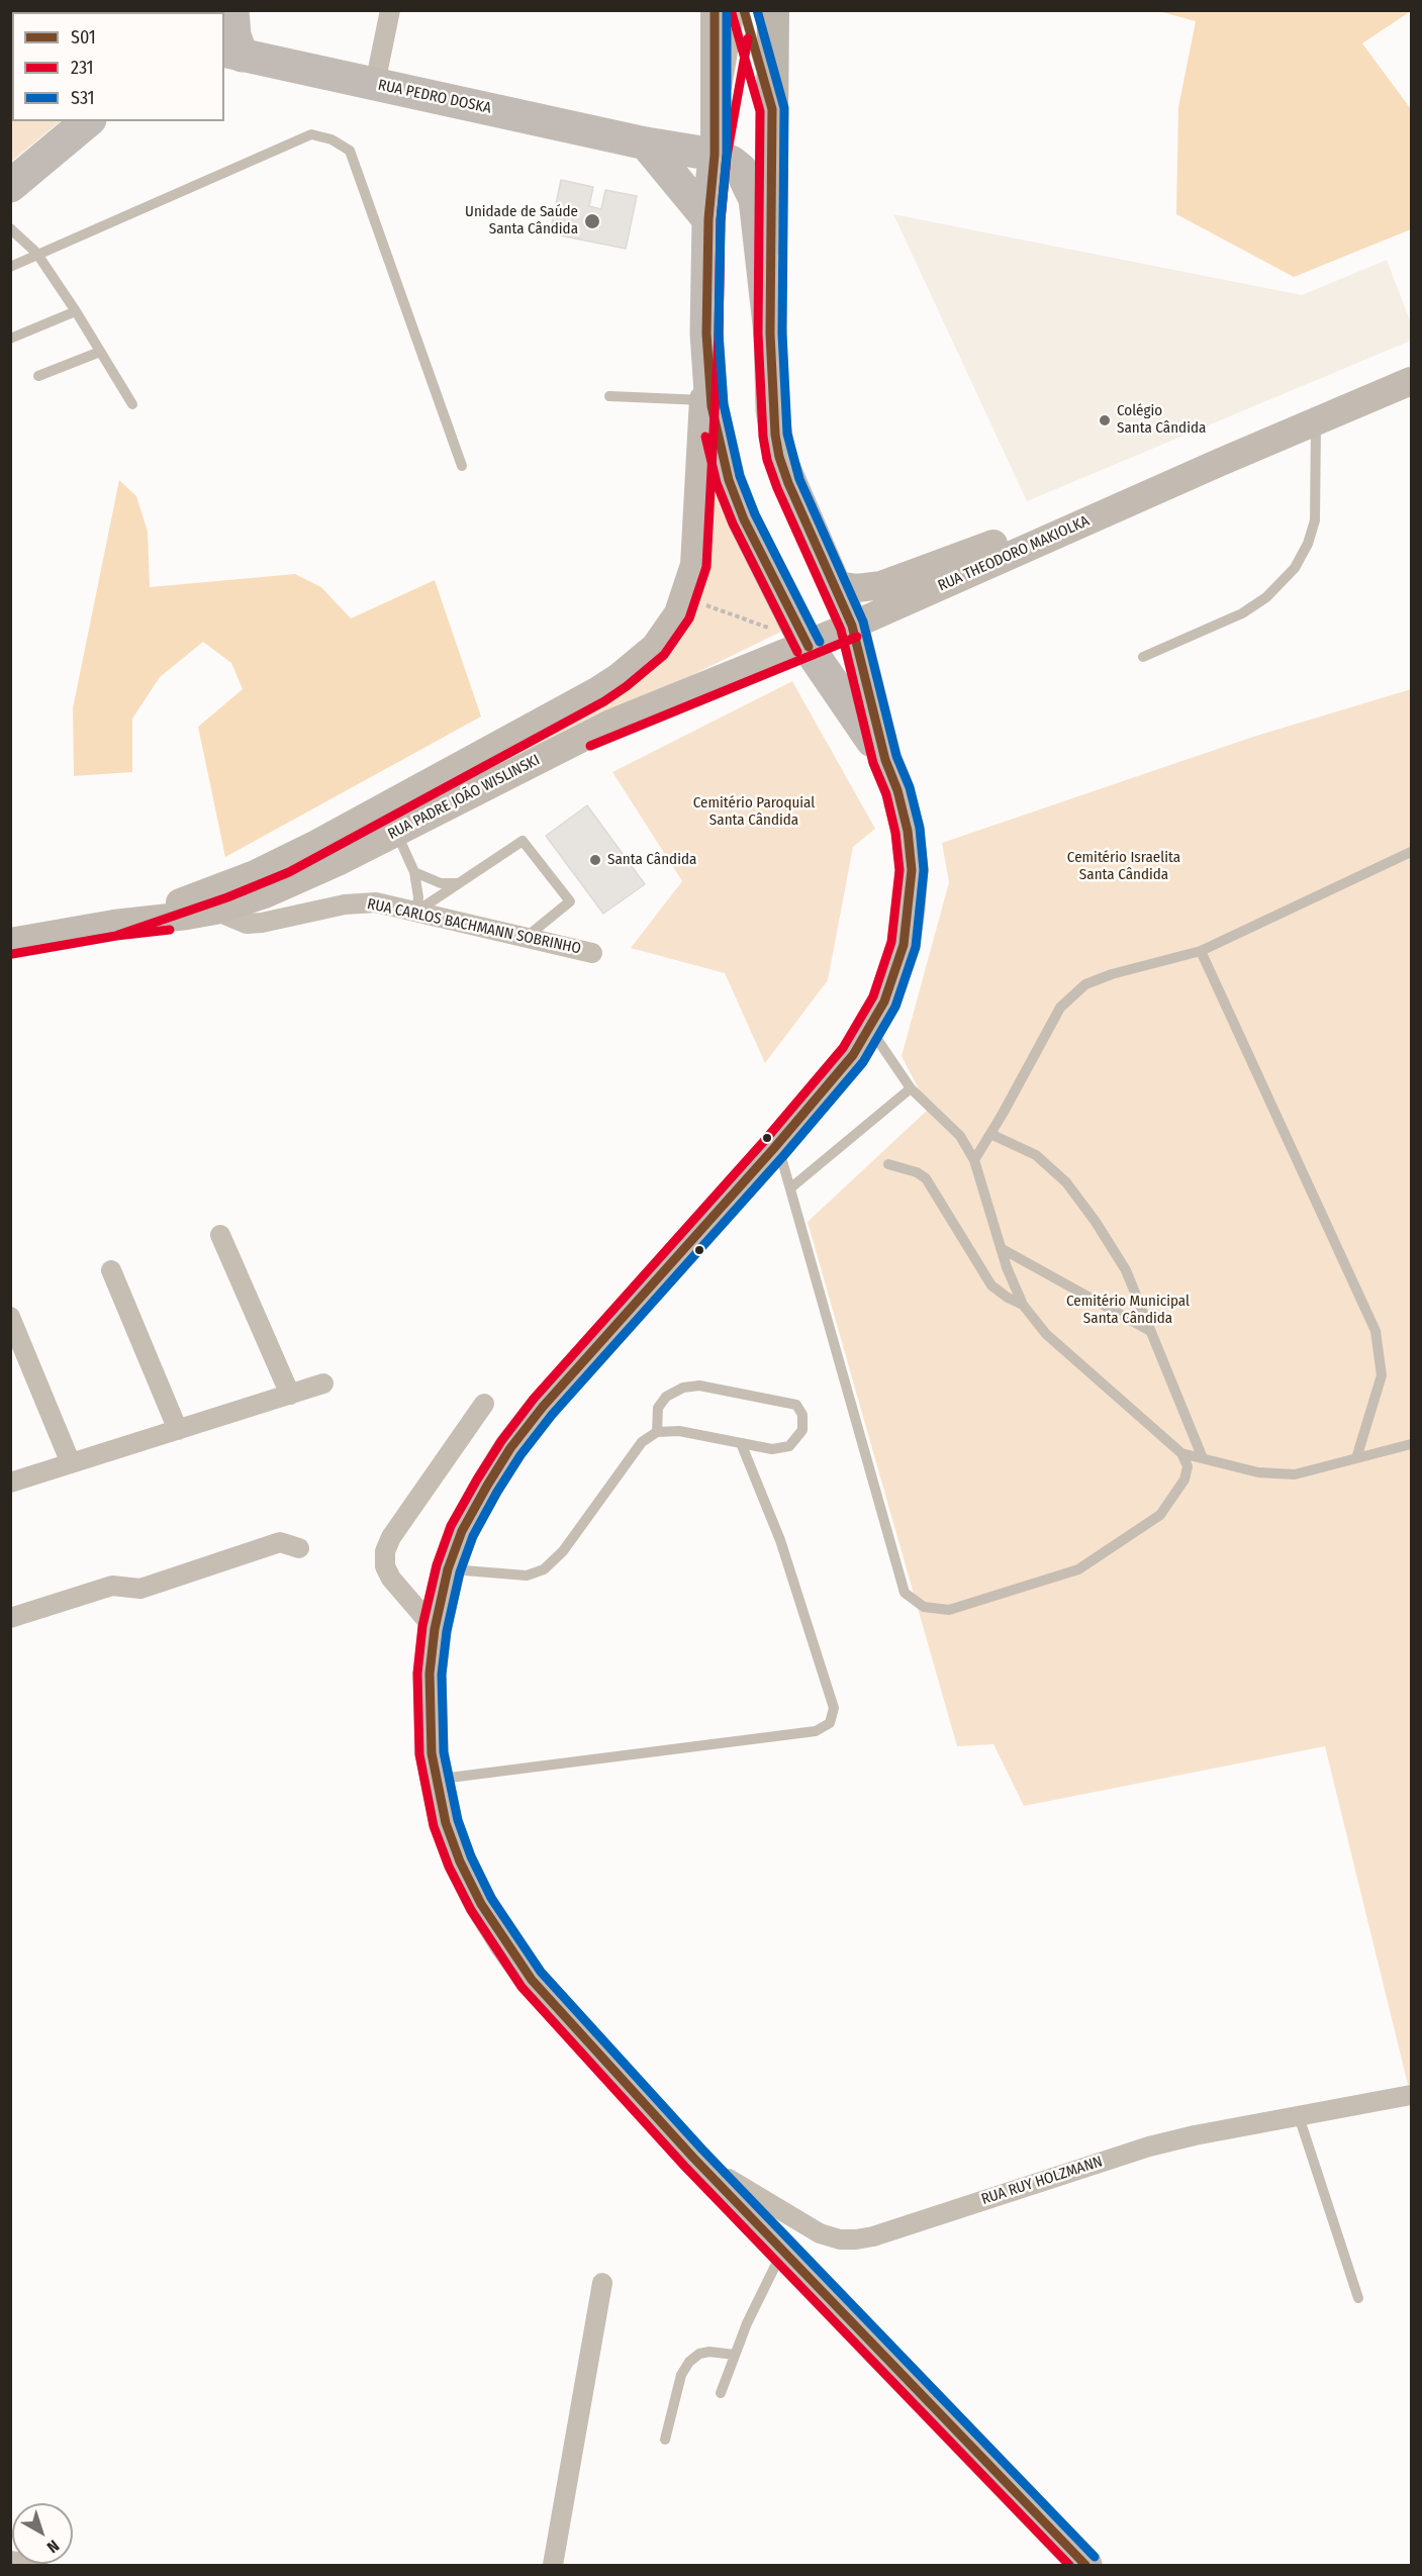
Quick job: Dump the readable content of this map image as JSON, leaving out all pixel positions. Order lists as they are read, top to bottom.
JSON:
{
  "streets": {
    "highway": ["RUA PEDRO DOSKA"],
    "main road": ["RUA THEODORO MAKIOLKA", "RUA PADRE JOÃO WISLINSKI"],
    "street": ["RUA CARLOS BACHMANN SOBRINHO", "RUA RUY HOLZMANN"]
  },
  "crossings": [
    ["RUA THEODORO MAKIOLKA", "RUA PADRE JOÃO WISLINSKI"],
    ["RUA PADRE JOÃO WISLINSKI", "RUA CARLOS BACHMANN SOBRINHO"]
  ],
  "parks": ["Cemitério Paroquial Santa Cândida", "Cemitério Israelita Santa Cândida", "Cemitério Municipal Santa Cândida"],
  "places": ["Unidade de Saúde Santa Cândida", "Colégio Santa Cândida", "Santa Cândida"],
  "lines": ["transit line S01", "transit line S31", "transit line 231"],
  "legend": ["S01", "231", "S31"],
  "north": "bottom right"
}
